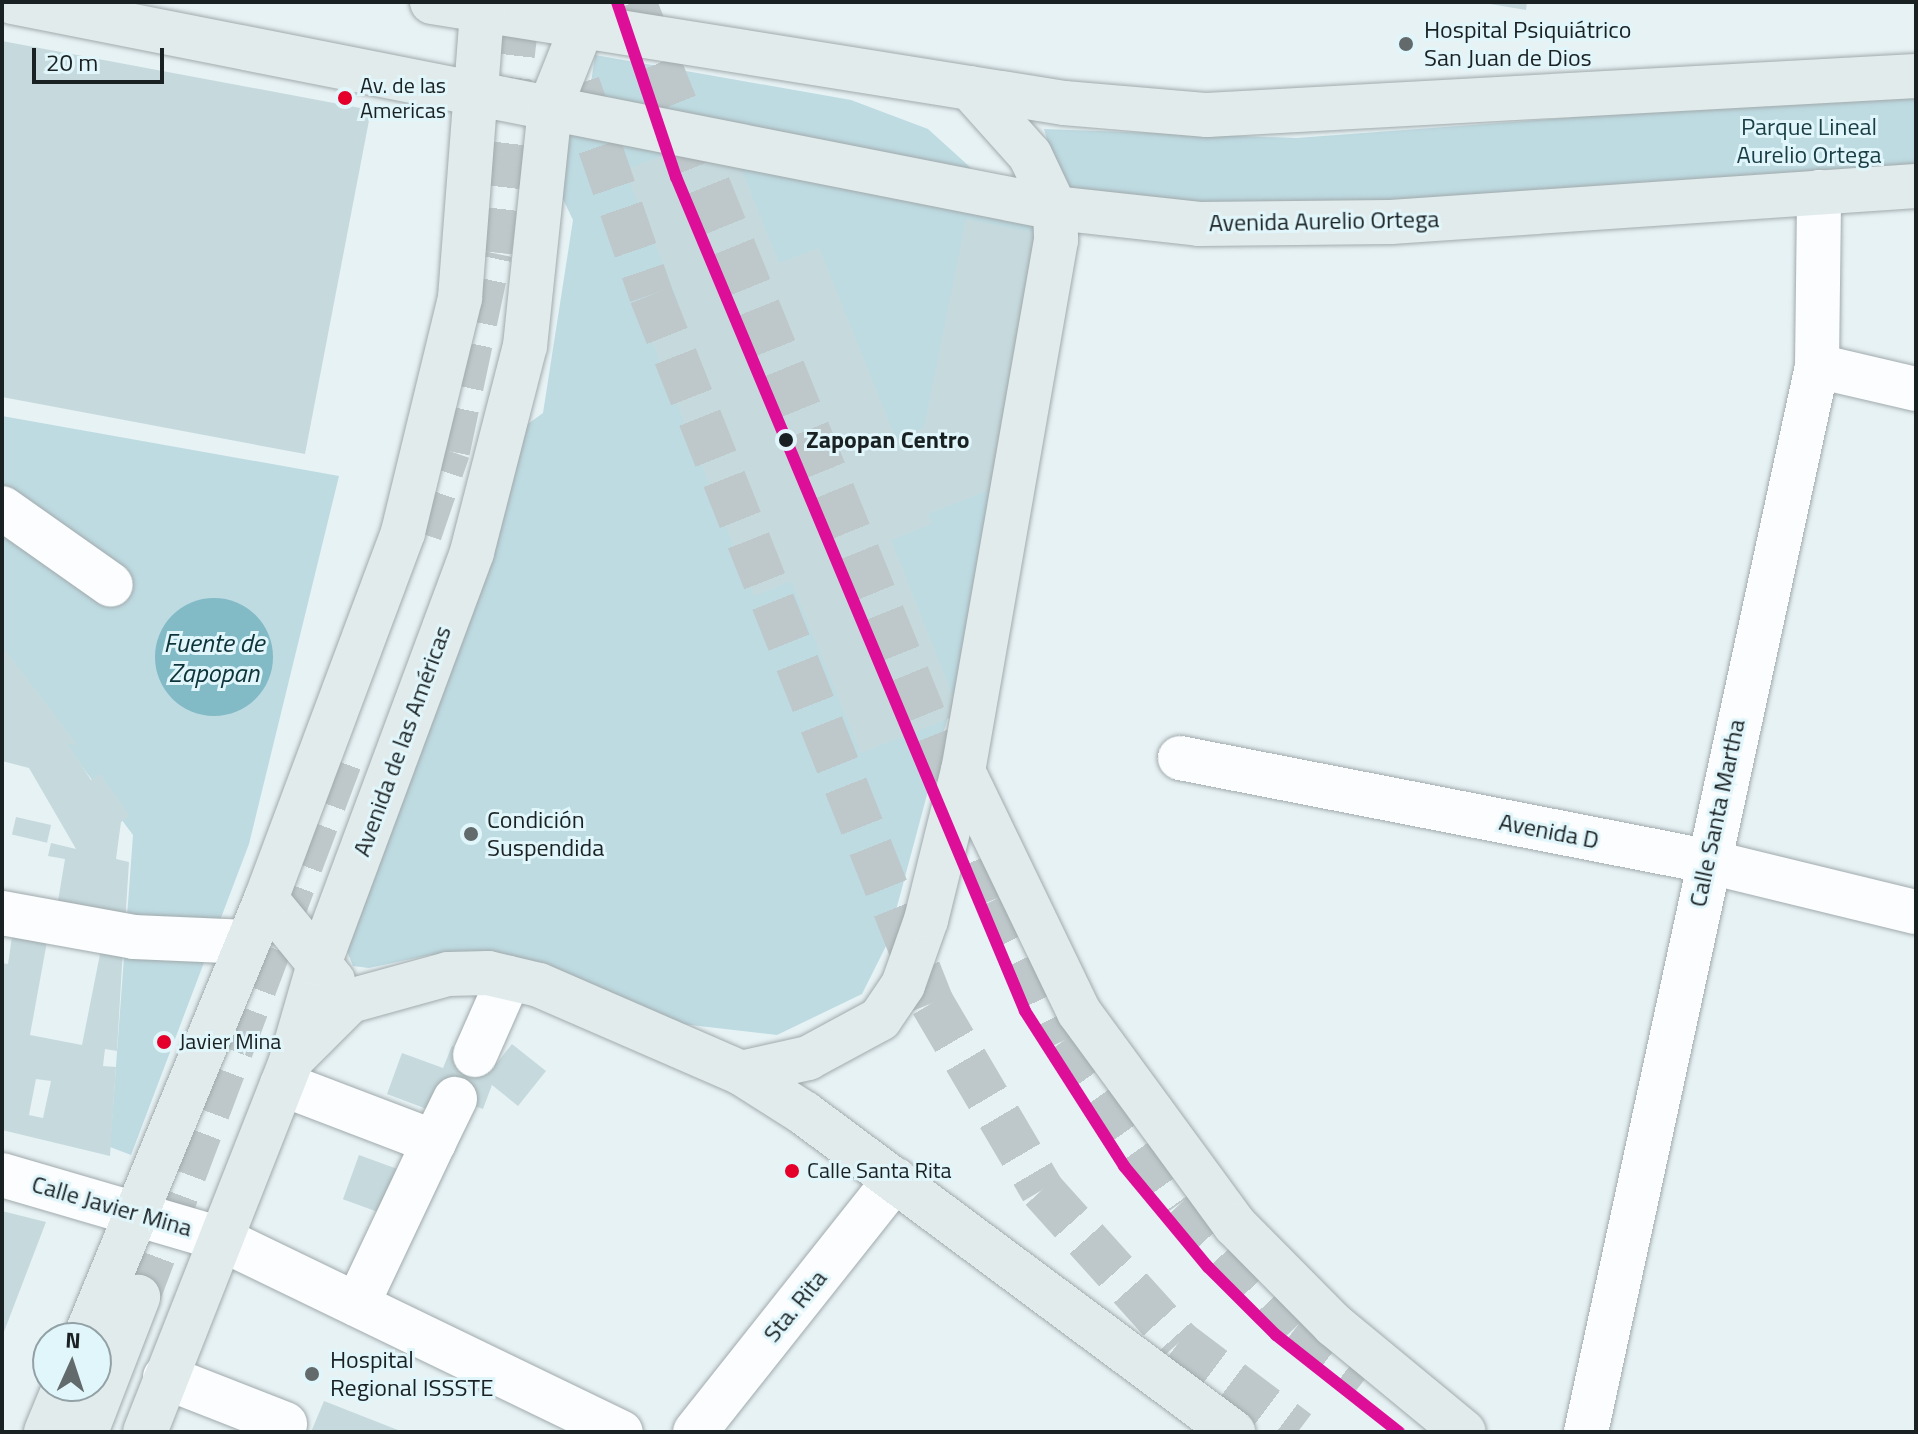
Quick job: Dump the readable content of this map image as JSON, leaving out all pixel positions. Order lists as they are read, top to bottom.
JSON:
{
  "streets": {
    "main road": ["Avenida Aurelio Ortega", "Avenida de las Américas"],
    "street": [
      "Calle Santa Martha",
      "Avenida D",
      "Calle Javier Mina",
      "Sta. Rita"
    ]
  },
  "crossings": [
    ["Avenida Aurelio Ortega", "Avenida de las Américas"],
    ["Avenida Aurelio Ortega", "Calle Santa Martha"],
    ["Avenida de las Américas", "Calle Javier Mina"],
    ["Calle Santa Martha", "Avenida D"]
  ],
  "water": ["Fuente de Zapopan"],
  "parks": ["Parque Lineal Aurelio Ortega"],
  "places": [
    "Hospital Psiquiátrico San Juan de Dios",
    "Av. de las Americas",
    "Zapopan Centro",
    "Condición Suspendida",
    "Javier Mina",
    "Calle Santa Rita",
    "Hospital Regional ISSSTE"
  ],
  "scale_bar": "20 m",
  "north": "top"
}
